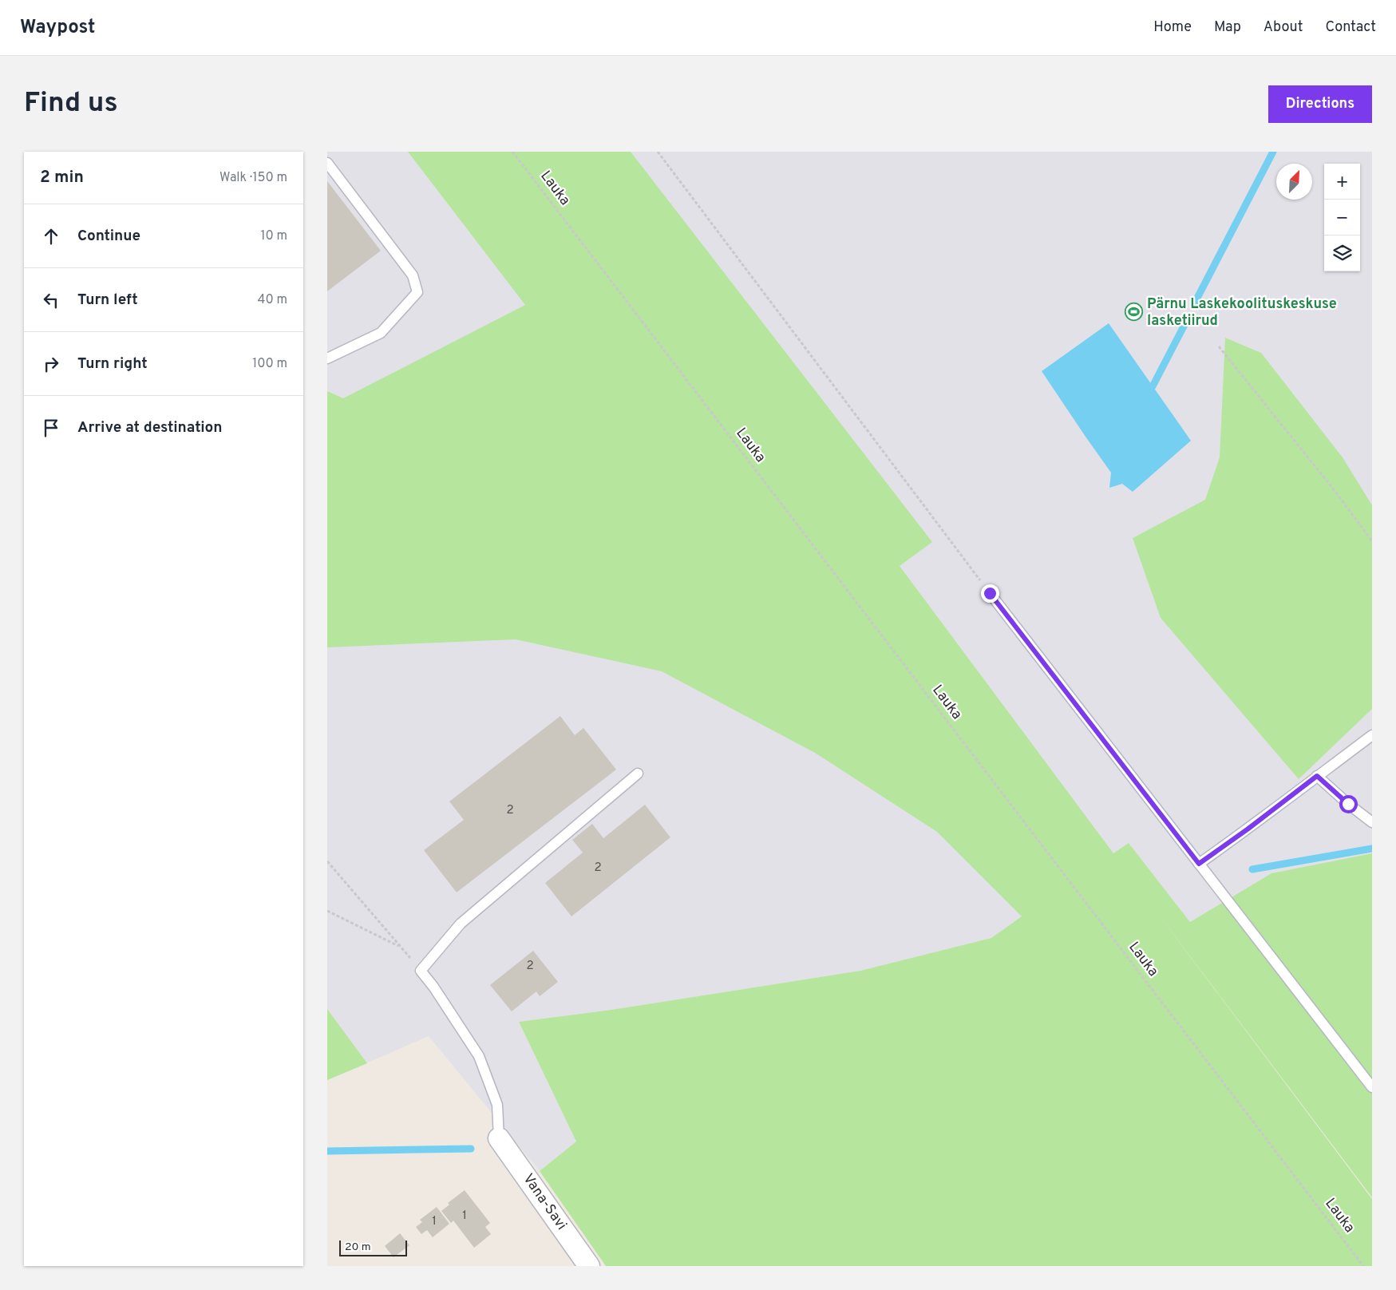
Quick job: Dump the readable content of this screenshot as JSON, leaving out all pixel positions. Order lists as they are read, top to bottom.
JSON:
{
  "streets": {
    "street": ["Vana-Savi"],
    "path": ["Lauka"]
  },
  "places": {
    "sports": ["Pärnu Laskekoolituskeskuse lasketiirud"]
  },
  "house_numbers": [
    "2",
    "2",
    "2",
    "1",
    "1"
  ],
  "scale_bar": "20 m",
  "north": "top right",
  "page": {
    "header": "Waypost",
    "nav": [
      "Home",
      "Map",
      "About",
      "Contact"
    ],
    "buttons": "Directions",
    "title": "Find us",
    "heading": ["2 min", "Walk · 150 m"],
    "map_buttons": ["+", "−"],
    "list": [
      ["Continue", "10 m"],
      ["Turn left", "40 m"],
      ["Turn right", "100 m"],
      "Arrive at destination"
    ],
    "scale": "20 m"
  }
}
